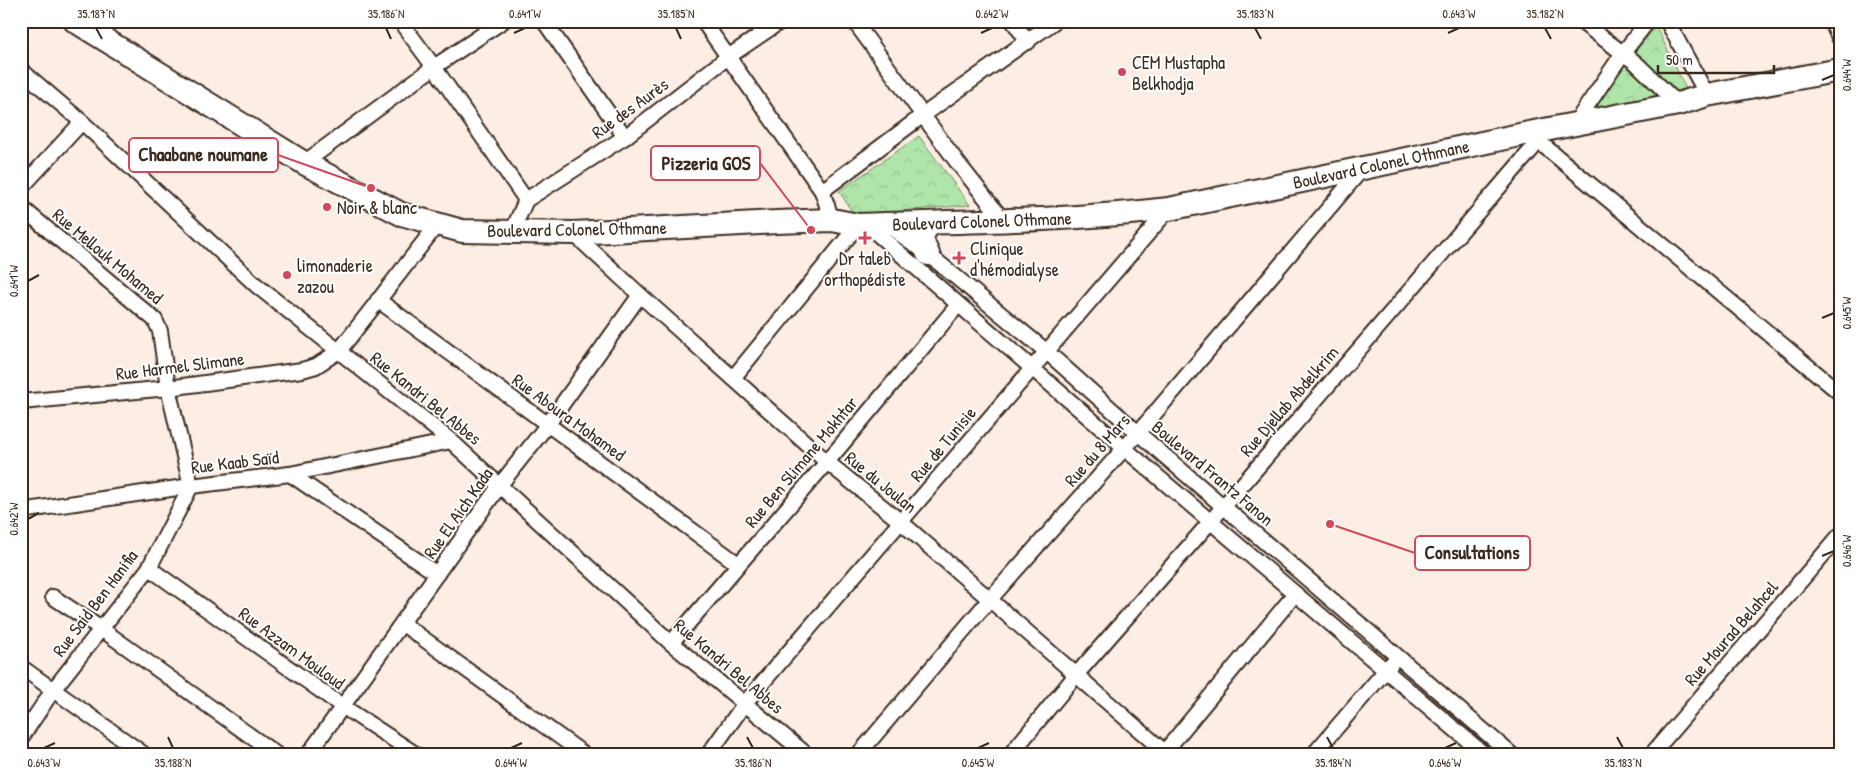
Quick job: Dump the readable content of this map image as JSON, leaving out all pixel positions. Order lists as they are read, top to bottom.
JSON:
{
  "streets": {
    "main road": ["Boulevard Colonel Othmane"],
    "street": [
      "Rue des Aurès",
      "Rue Mellouk Mohamed",
      "Rue Harmel Slimane",
      "Rue Kandri Bel Abbes",
      "Rue Djellab Abdelkrim",
      "Rue Aboura Mohamed",
      "Rue de Tunisie",
      "Rue du 8 Mars",
      "Rue Kaab Saïd",
      "Rue Ben Slimane Mokhtar",
      "Boulevard Frantz Fanon",
      "Rue du Joulan",
      "Rue El Aich Kada",
      "Rue Said Ben Hanifia",
      "Rue Mourad Belahcel",
      "Rue Azzam Mouloud"
    ]
  },
  "crossings": [
    ["Boulevard Colonel Othmane", "Rue Harmel Slimane"],
    ["Boulevard Colonel Othmane", "Rue Djellab Abdelkrim"],
    ["Boulevard Colonel Othmane", "Rue de Tunisie"],
    ["Boulevard Colonel Othmane", "Rue du 8 Mars"],
    ["Boulevard Colonel Othmane", "Boulevard Frantz Fanon"],
    ["Boulevard Colonel Othmane", "Rue du Joulan"],
    ["Rue Mellouk Mohamed", "Rue Harmel Slimane"],
    ["Rue Mellouk Mohamed", "Rue Kaab Saïd"],
    ["Rue Mellouk Mohamed", "Rue Said Ben Hanifia"],
    ["Rue Harmel Slimane", "Rue Kandri Bel Abbes"],
    ["Rue Harmel Slimane", "Rue Aboura Mohamed"],
    ["Rue Kandri Bel Abbes", "Rue de Tunisie"],
    ["Rue Kandri Bel Abbes", "Rue Kaab Saïd"],
    ["Rue Kandri Bel Abbes", "Rue Ben Slimane Mokhtar"],
    ["Rue Kandri Bel Abbes", "Rue El Aich Kada"],
    ["Rue Djellab Abdelkrim", "Boulevard Frantz Fanon"],
    ["Rue Djellab Abdelkrim", "Rue du Joulan"],
    ["Rue Aboura Mohamed", "Rue Ben Slimane Mokhtar"],
    ["Rue Aboura Mohamed", "Rue El Aich Kada"],
    ["Rue de Tunisie", "Boulevard Frantz Fanon"],
    ["Rue de Tunisie", "Rue du Joulan"],
    ["Rue du 8 Mars", "Boulevard Frantz Fanon"],
    ["Rue du 8 Mars", "Rue du Joulan"],
    ["Rue Kaab Saïd", "Rue Said Ben Hanifia"],
    ["Rue Ben Slimane Mokhtar", "Rue du Joulan"],
    ["Rue du Joulan", "Rue El Aich Kada"],
    ["Rue El Aich Kada", "Rue Azzam Mouloud"],
    ["Rue Said Ben Hanifia", "Rue Azzam Mouloud"]
  ],
  "places": {
    "other": [
      "CEM Mustapha Belkhodja",
      "Chaabane noumane",
      "Noir & blanc",
      "Pizzeria GOS",
      "limonaderie zazou",
      "Consultations"
    ],
    "health": ["Dr taleb orthopédiste", "Clinique d'hémodialyse"]
  },
  "scale_bar": "50 m",
  "coordinates": [
    "35.187°N",
    "35.186°N",
    "0.641°W",
    "35.185°N",
    "0.642°W",
    "35.183°N",
    "0.643°W",
    "35.182°N",
    "0.644°W",
    "0.645°W",
    "0.646°W",
    "35.188°N",
    "35.184°N"
  ]
}
